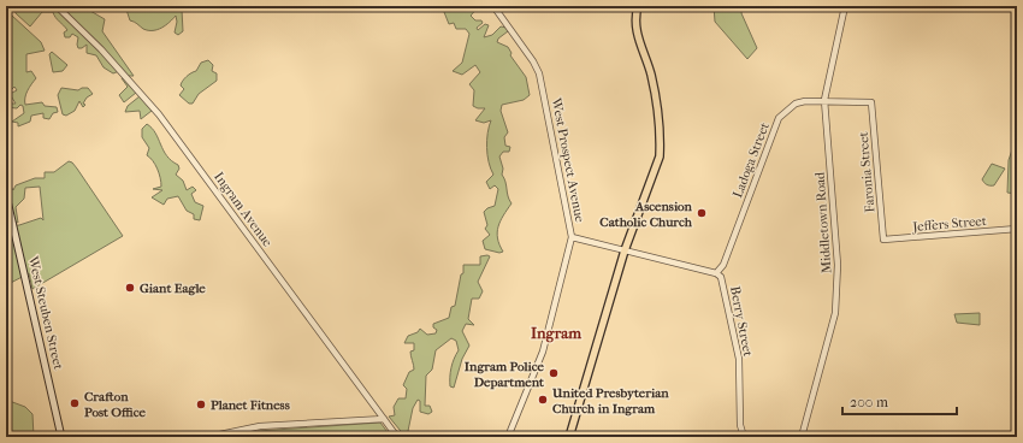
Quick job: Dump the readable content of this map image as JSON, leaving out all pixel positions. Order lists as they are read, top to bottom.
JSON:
{
  "streets": {
    "main road": ["West Steuben Street"],
    "street": [
      "West Prospect Avenue",
      "Ladoga Street",
      "Faronia Street",
      "Ingram Avenue",
      "Middletown Road",
      "Jeffers Street",
      "Berry Street"
    ]
  },
  "crossings": [
    ["West Prospect Avenue", "Berry Street"],
    ["Ladoga Street", "Faronia Street"],
    ["Ladoga Street", "Middletown Road"],
    ["Ladoga Street", "Berry Street"],
    ["Faronia Street", "Jeffers Street"]
  ],
  "districts": ["Ingram"],
  "places": [
    "Ascension Catholic Church",
    "Giant Eagle",
    "Ingram Police Department",
    "United Presbyterian Church in Ingram",
    "Crafton Post Office",
    "Planet Fitness"
  ],
  "scale_bar": "200 m"
}
